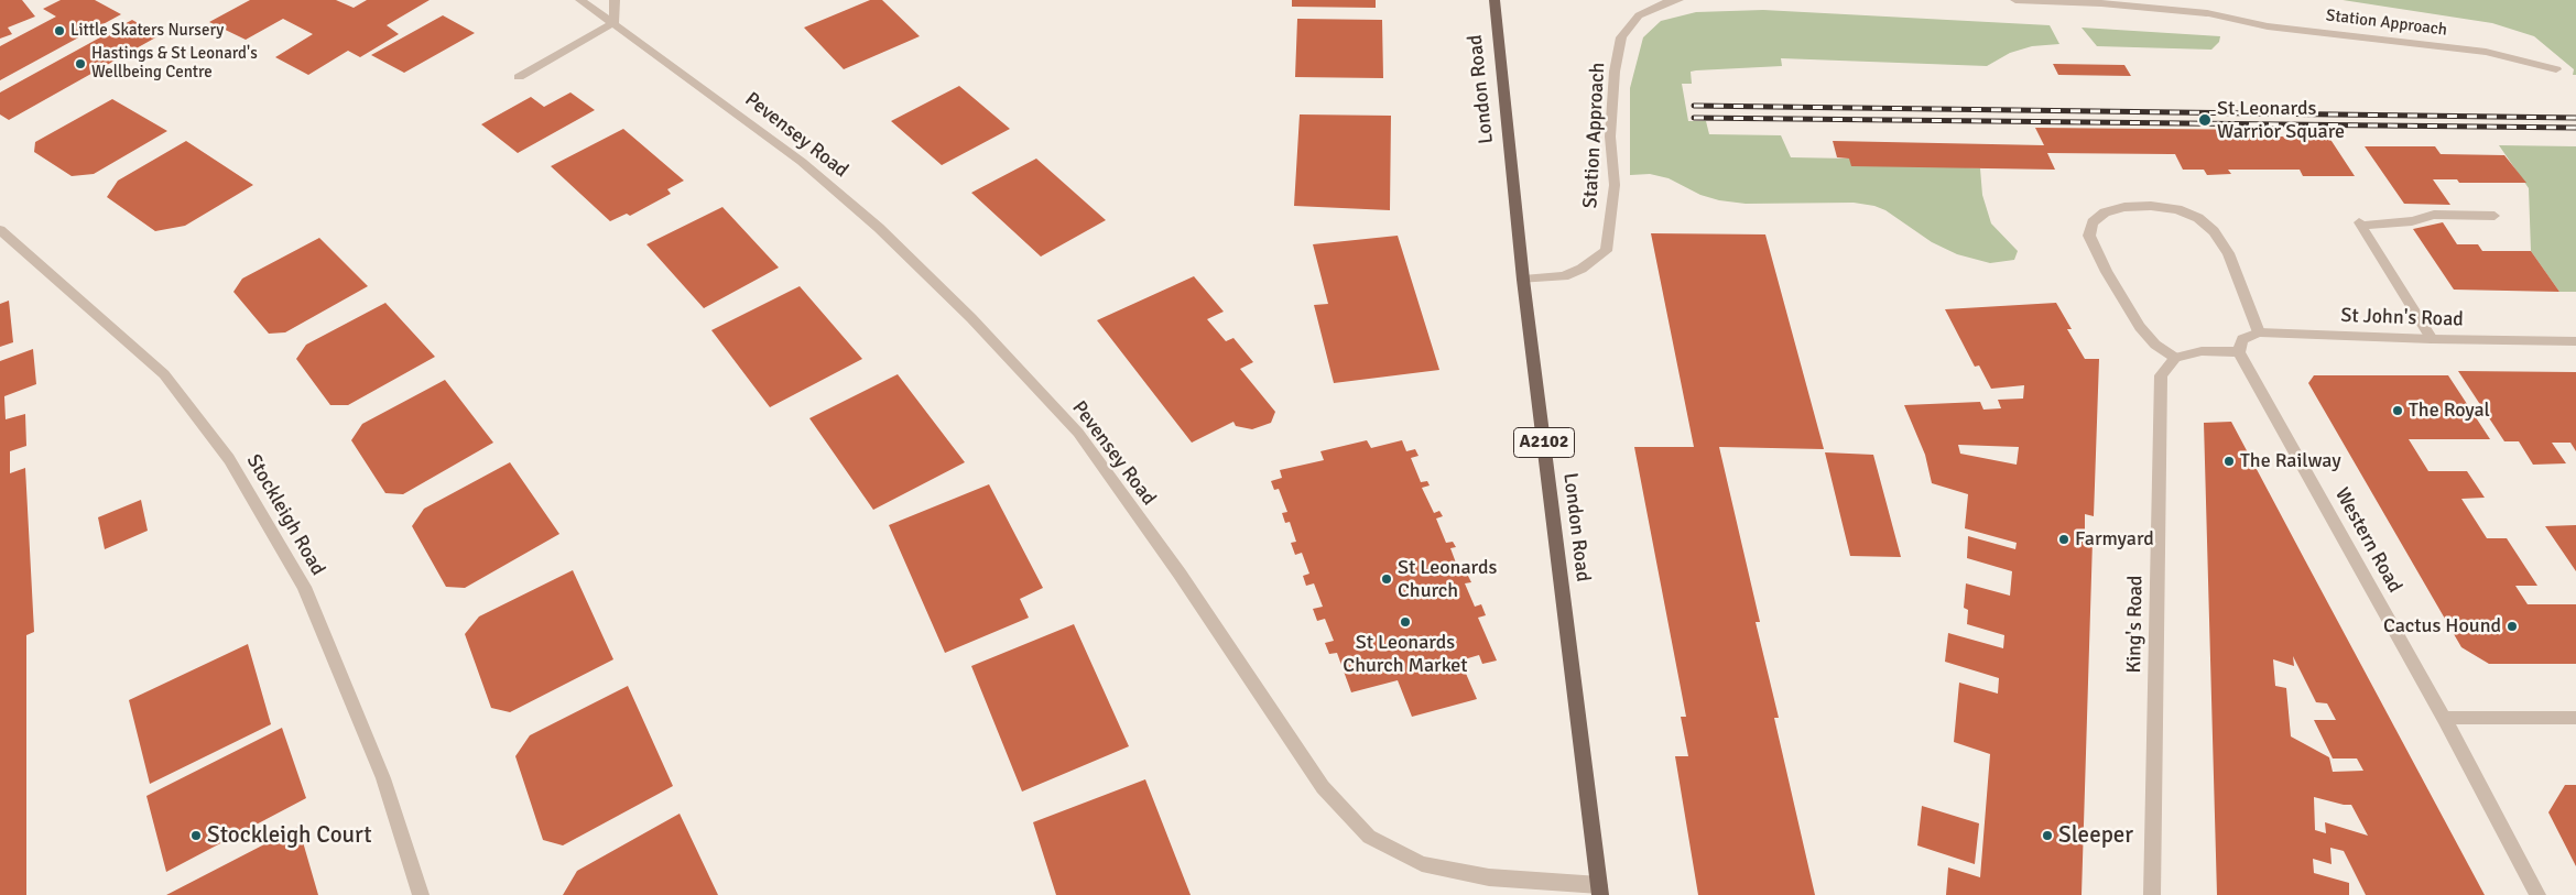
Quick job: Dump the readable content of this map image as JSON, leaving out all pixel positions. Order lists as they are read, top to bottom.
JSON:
{
  "streets": {
    "main road": ["London Road", "A2102"],
    "street": [
      "Station Approach",
      "Pevensey Road",
      "St John's Road",
      "Stockleigh Road",
      "Western Road",
      "King's Road"
    ]
  },
  "crossings": [
    ["Station Approach", "London Road"],
    ["London Road", "Pevensey Road"]
  ],
  "places": [
    "Little Skaters Nursery",
    "Hastings & St Leonard's Wellbeing Centre",
    "St Leonards Warrior Square",
    "The Royal",
    "The Railway",
    "Farmyard",
    "St Leonards Church",
    "St Leonards Church Market",
    "Cactus Hound",
    "Stockleigh Court",
    "Sleeper"
  ]
}
